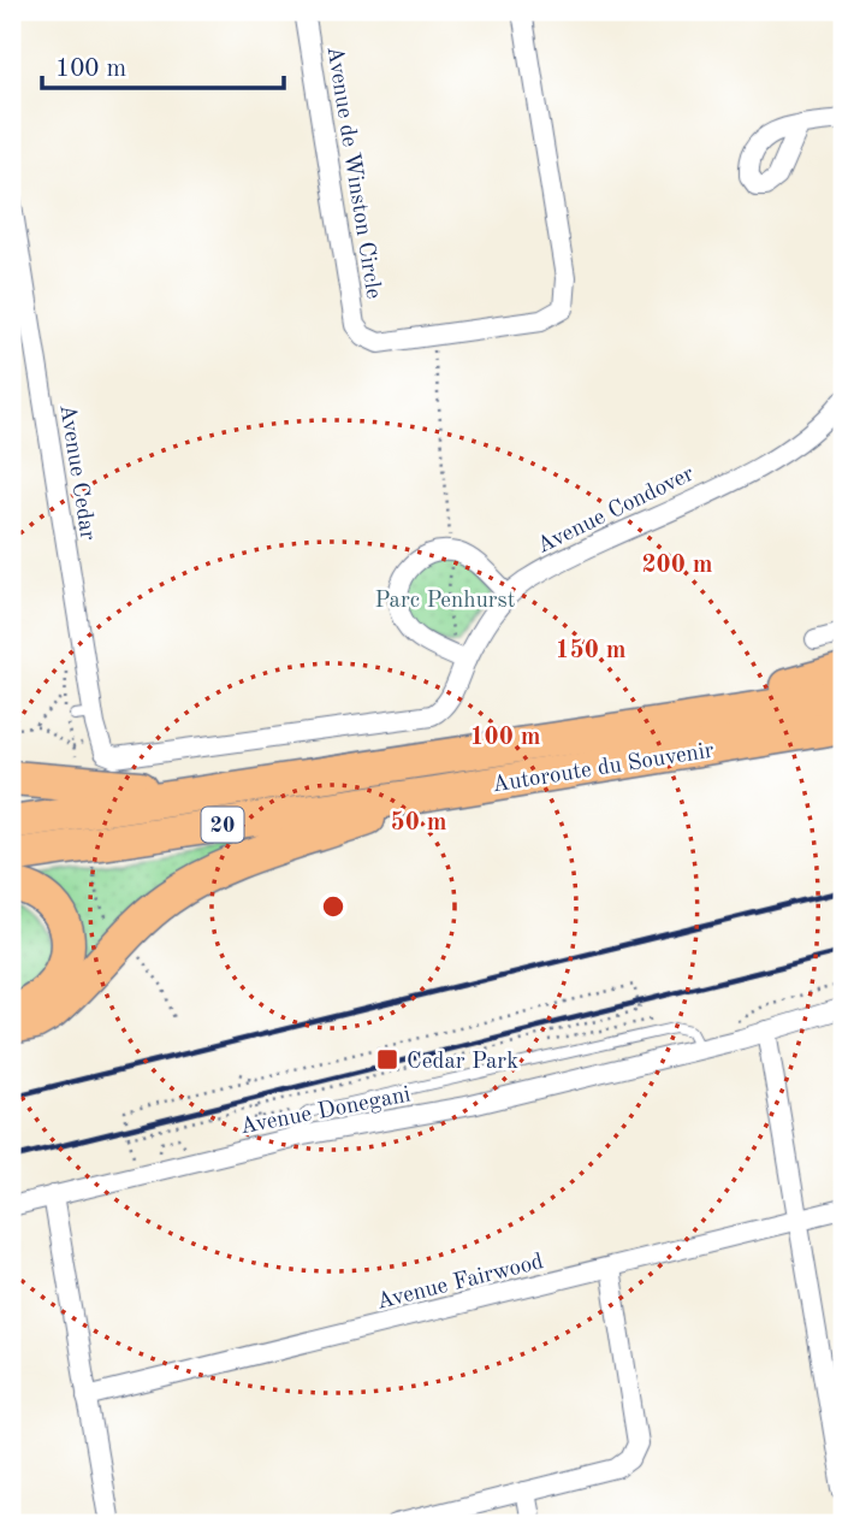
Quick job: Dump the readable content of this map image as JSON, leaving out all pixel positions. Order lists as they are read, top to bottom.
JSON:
{
  "streets": {
    "highway": ["Autoroute du Souvenir", "20"],
    "street": [
      "Avenue de Winston Circle",
      "Avenue Cedar",
      "Avenue Condover",
      "Avenue Donegani",
      "Avenue Fairwood"
    ]
  },
  "crossings": [
    ["Avenue Cedar", "Avenue Condover"]
  ],
  "parks": ["Parc Penhurst"],
  "places": {
    "transit": ["Cedar Park"]
  },
  "scale_bar": "100 m",
  "rings": [
    "200 m",
    "150 m",
    "100 m",
    "50 m"
  ]
}
